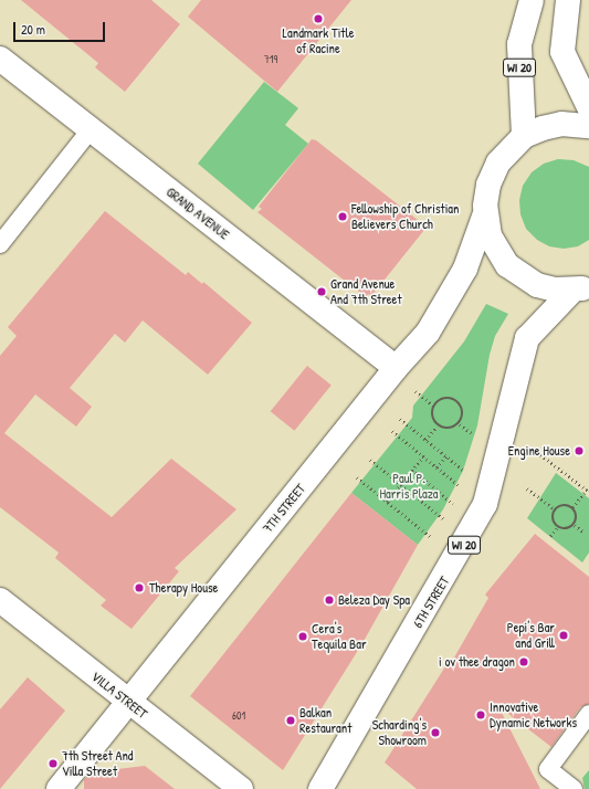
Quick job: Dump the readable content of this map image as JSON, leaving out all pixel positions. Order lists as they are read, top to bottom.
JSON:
{
  "streets": {
    "main road": [
      "WI 20",
      "GRAND AVENUE",
      "7TH STREET",
      "6TH STREET",
      "VILLA STREET"
    ]
  },
  "crossings": [
    ["GRAND AVENUE", "7TH STREET"],
    ["7TH STREET", "VILLA STREET"]
  ],
  "parks": ["Paul P. Harris Plaza"],
  "places": [
    "Landmark Title of Racine",
    "Fellowship of Christian Believers Church",
    "Grand Avenue And 7th Street",
    "Engine House",
    "Therapy House",
    "Beleza Day Spa",
    "Pepi's Bar and Grill",
    "Cera's Tequila Bar",
    "i ov thee dragon",
    "Innovative Dynamic Networks",
    "Balkan Restaurant",
    "Scharding's Showroom",
    "7th Street And Villa Street"
  ],
  "house_numbers": ["719", "601"],
  "scale_bar": "20 m"
}
